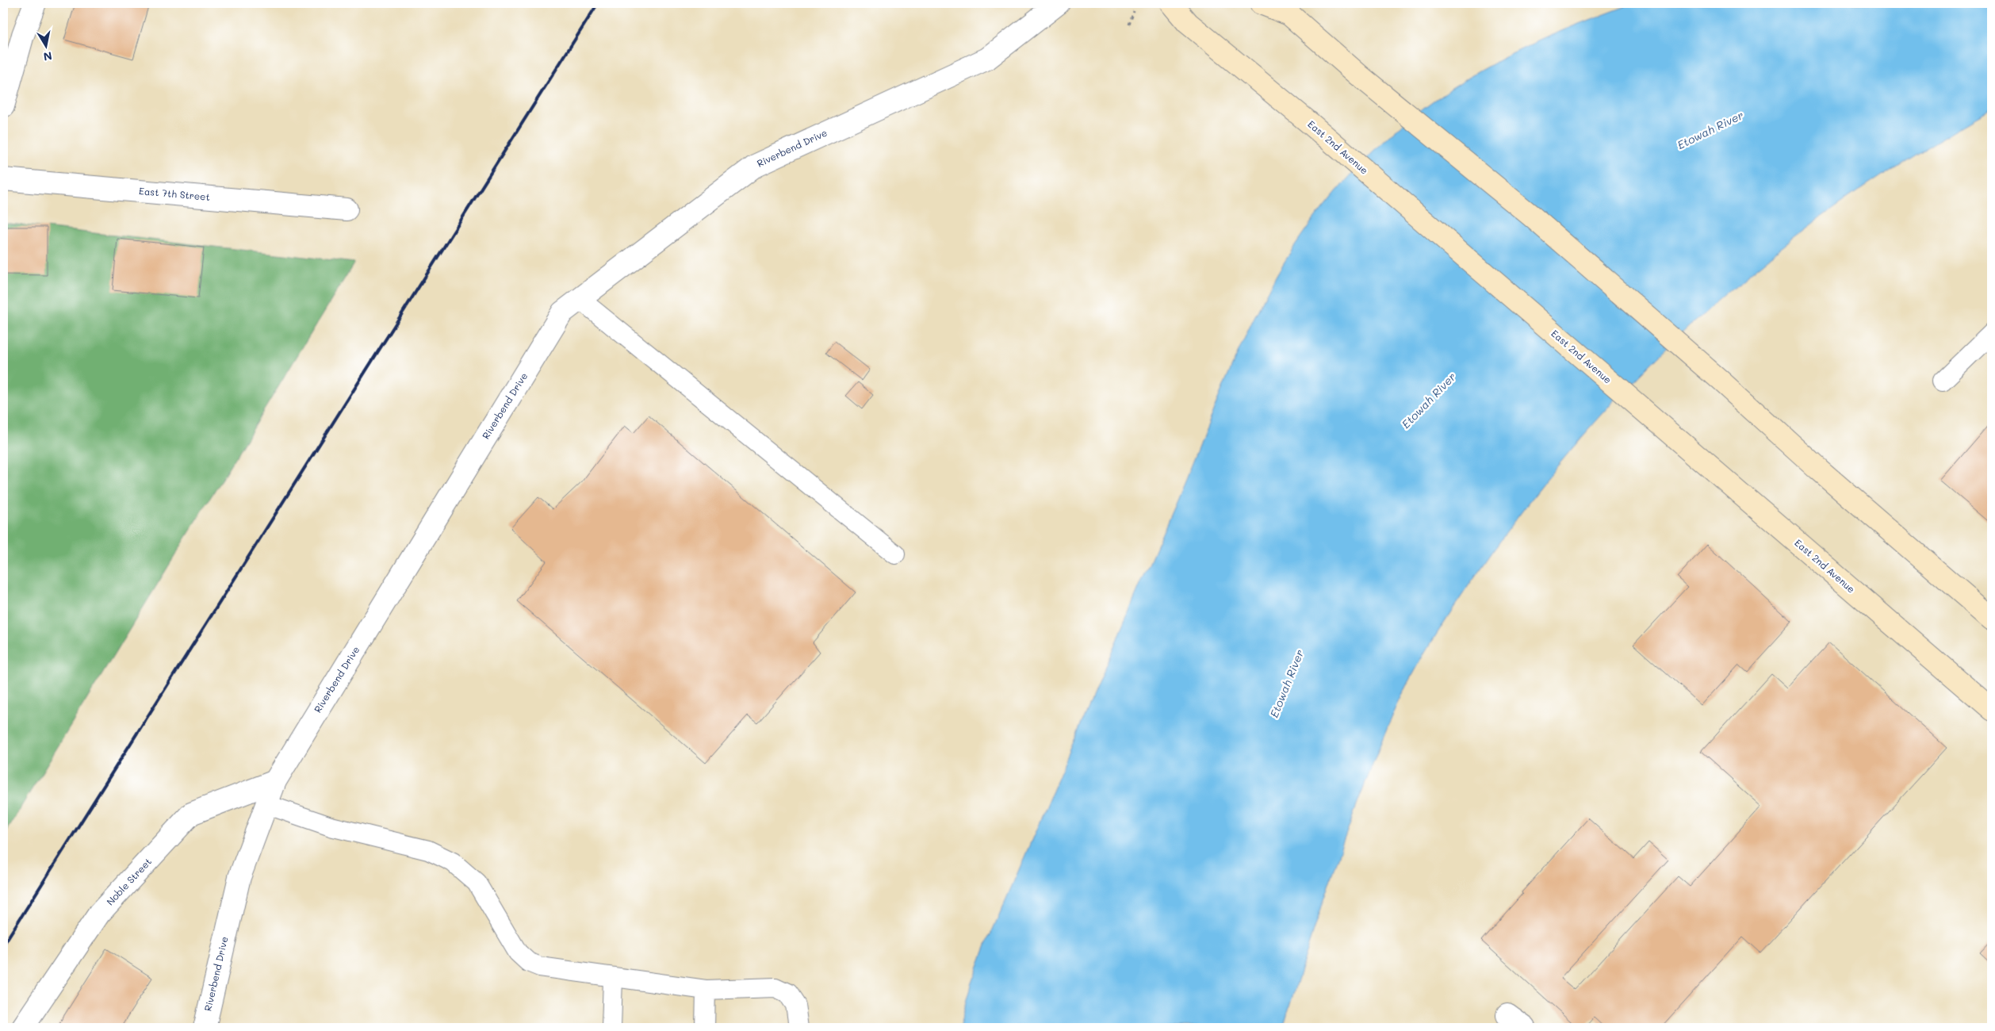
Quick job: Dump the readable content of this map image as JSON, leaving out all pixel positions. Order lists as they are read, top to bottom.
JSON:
{
  "streets": {
    "main road": ["East 2nd Avenue"],
    "street": ["Riverbend Drive", "East 7th Street", "Noble Street"]
  },
  "crossings": [
    ["Riverbend Drive", "Noble Street"]
  ],
  "water": ["Etowah River"],
  "north": "bottom"
}
